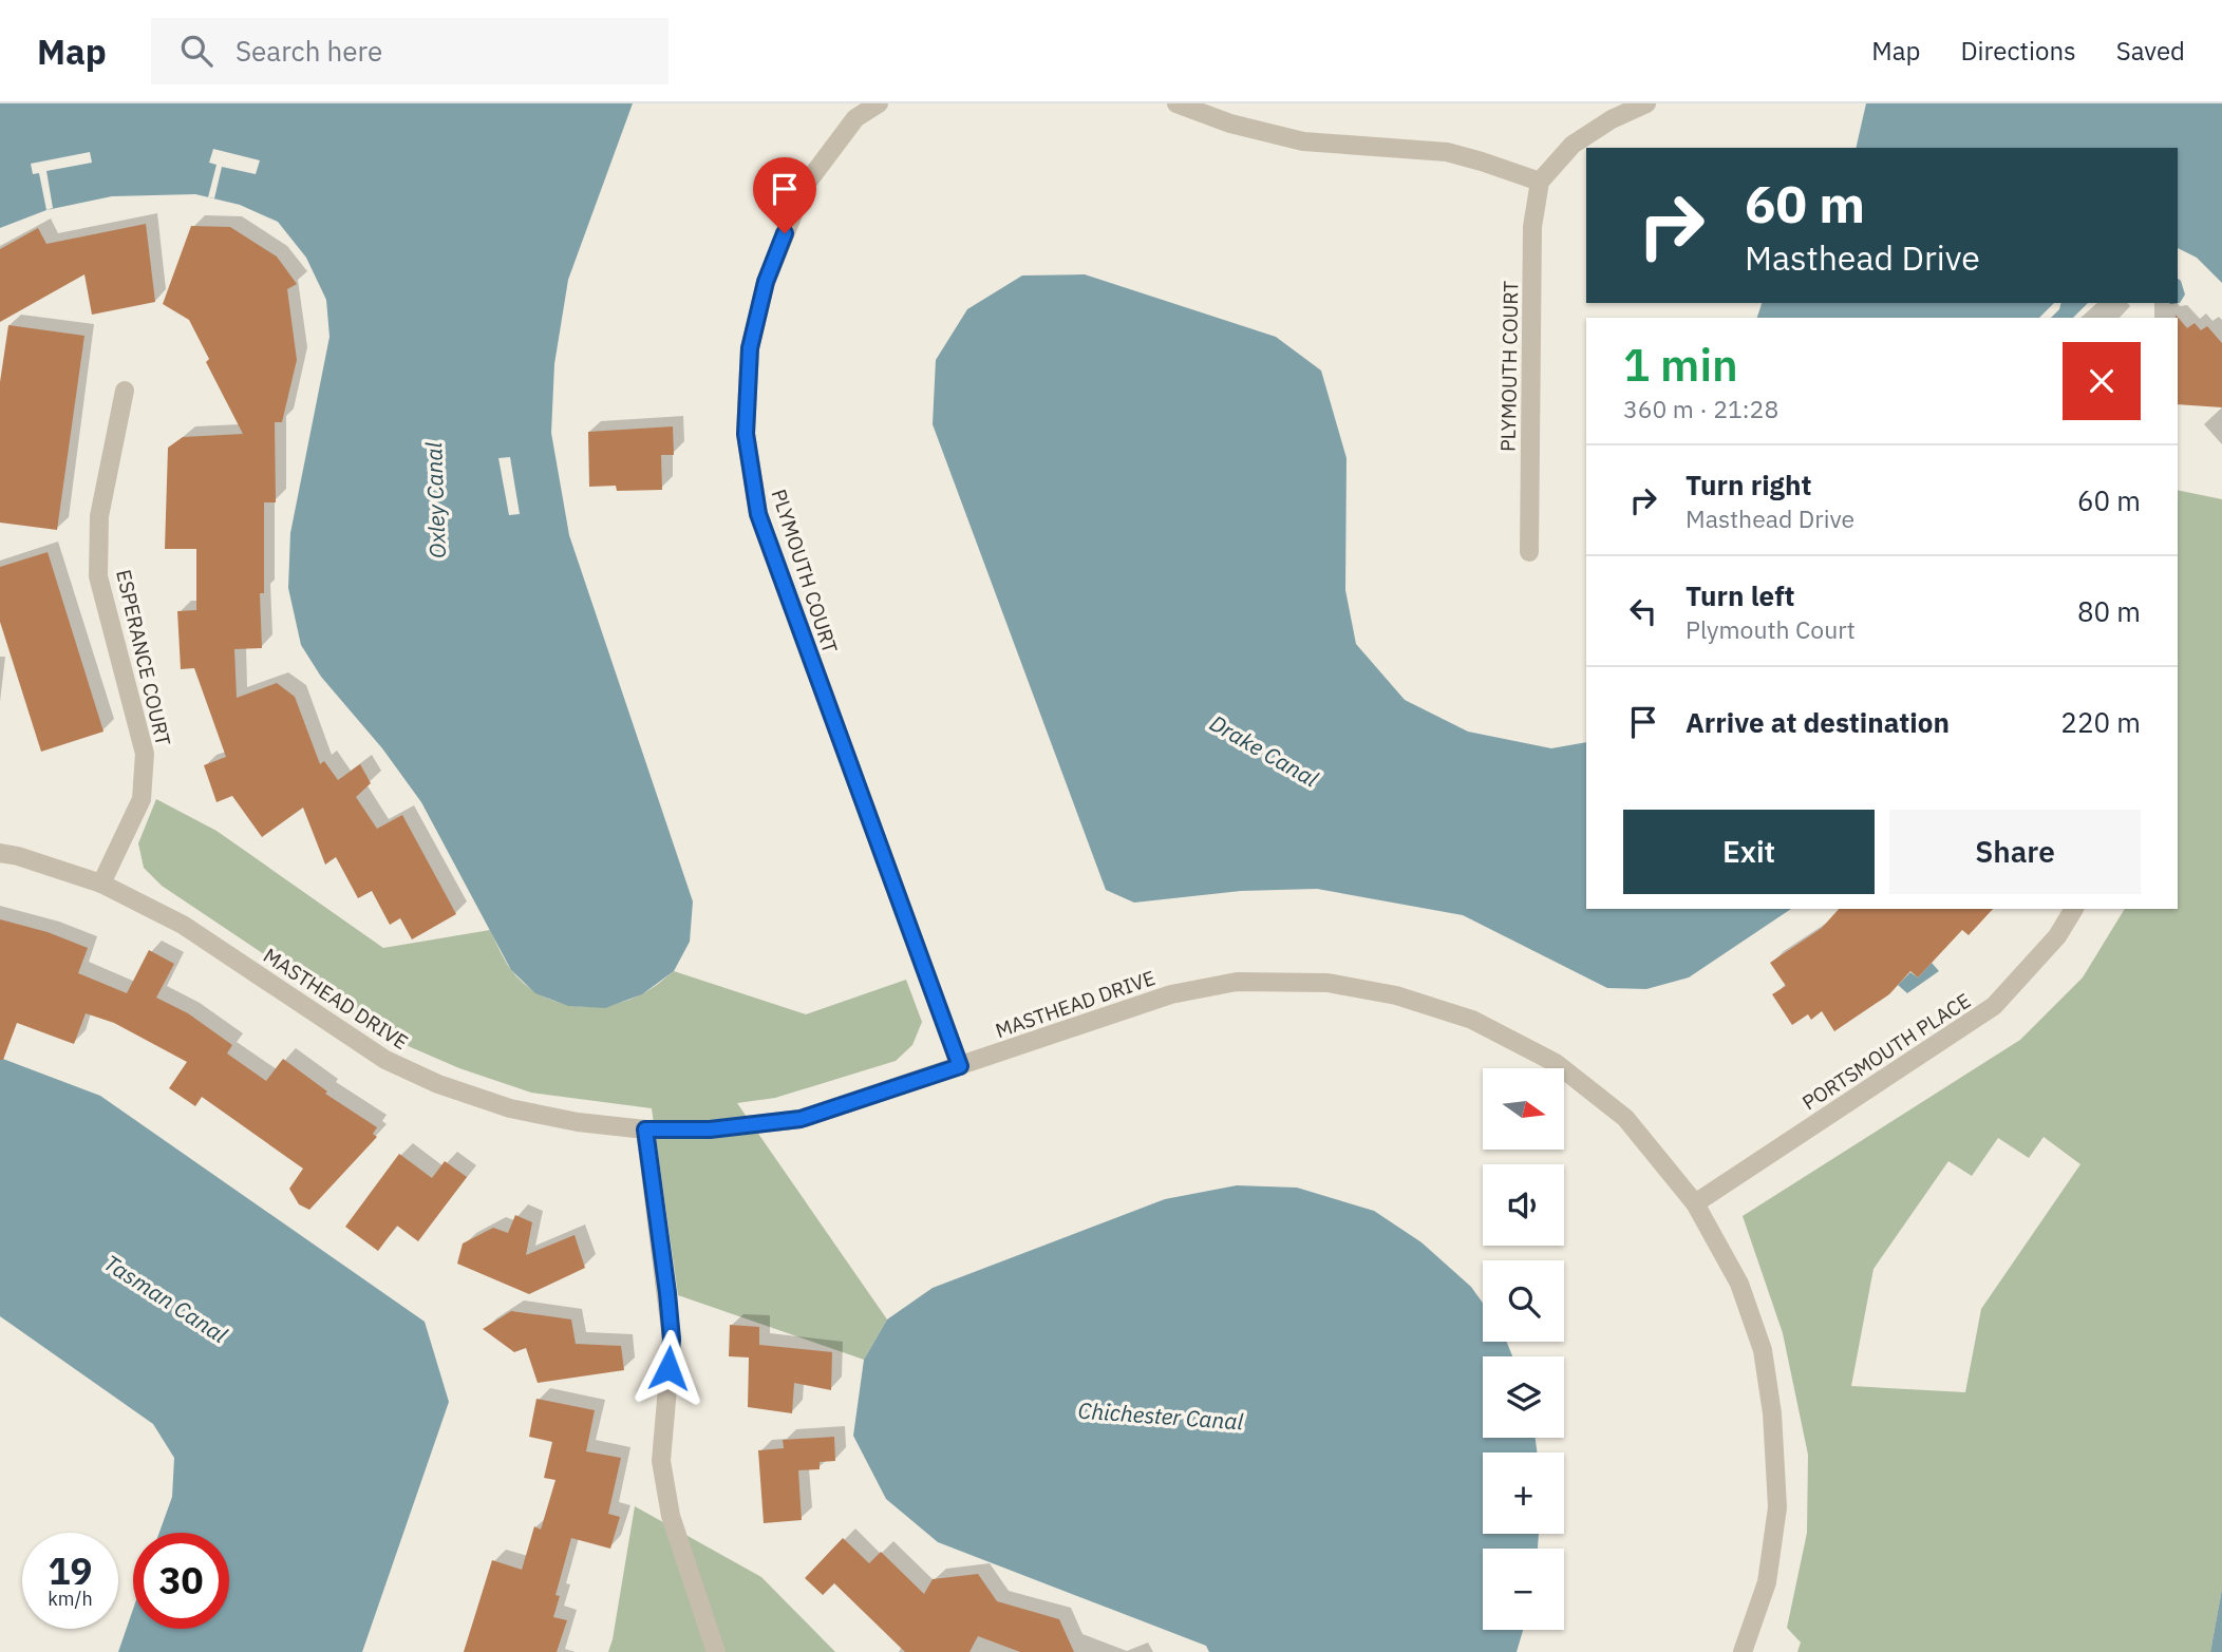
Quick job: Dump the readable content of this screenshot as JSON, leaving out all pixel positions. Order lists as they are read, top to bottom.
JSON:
{
  "streets": {
    "street": [
      "PLYMOUTH COURT",
      "ESPERANCE COURT",
      "MASTHEAD DRIVE",
      "PORTSMOUTH PLACE"
    ]
  },
  "crossings": [
    ["PLYMOUTH COURT", "MASTHEAD DRIVE"],
    ["ESPERANCE COURT", "MASTHEAD DRIVE"],
    ["MASTHEAD DRIVE", "PORTSMOUTH PLACE"]
  ],
  "water": [
    "Oxley Canal",
    "Drake Canal",
    "Tasman Canal",
    "Chichester Canal"
  ],
  "north": "right",
  "page": {
    "header": "Map",
    "search": "Search here",
    "nav": ["Map", "Directions", "Saved"],
    "turn": ["60 m", "Masthead Drive"],
    "heading": ["1 min", "360 m · 21:28"],
    "list": [
      {
        "name": "Turn right",
        "note": "Masthead Drive",
        "value": "60 m"
      },
      {
        "name": "Turn left",
        "note": "Plymouth Court",
        "value": "80 m"
      },
      {
        "name": "Arrive at destination",
        "value": "220 m"
      }
    ],
    "buttons": ["Exit", "Share"],
    "map_buttons": ["+", "−"],
    "speed": "19 km/h",
    "limit": "30"
  }
}
